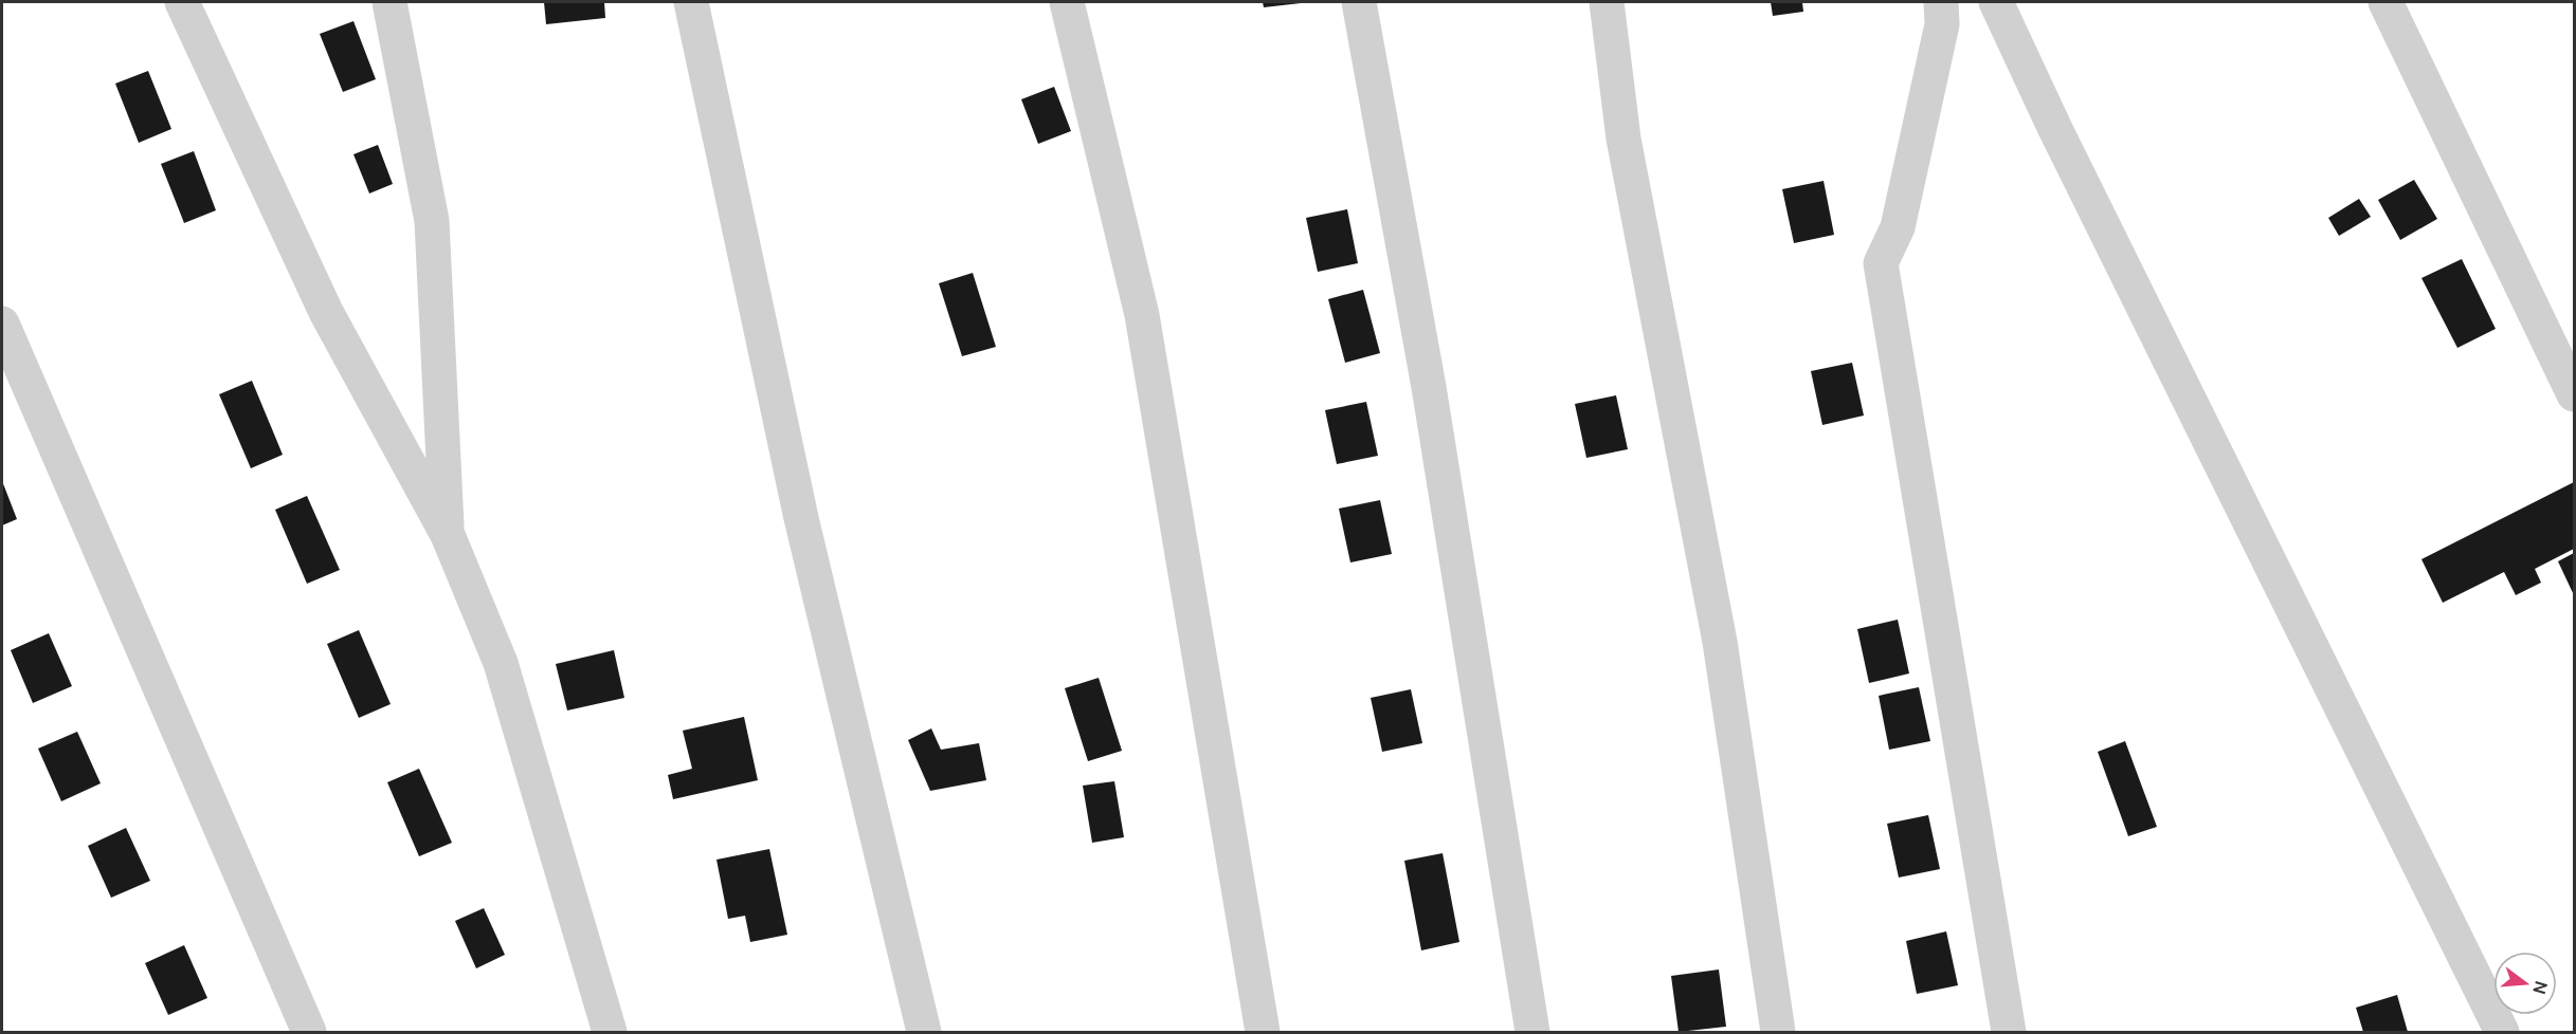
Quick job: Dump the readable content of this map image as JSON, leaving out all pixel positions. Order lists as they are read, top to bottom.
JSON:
{
  "north": "right"
}
